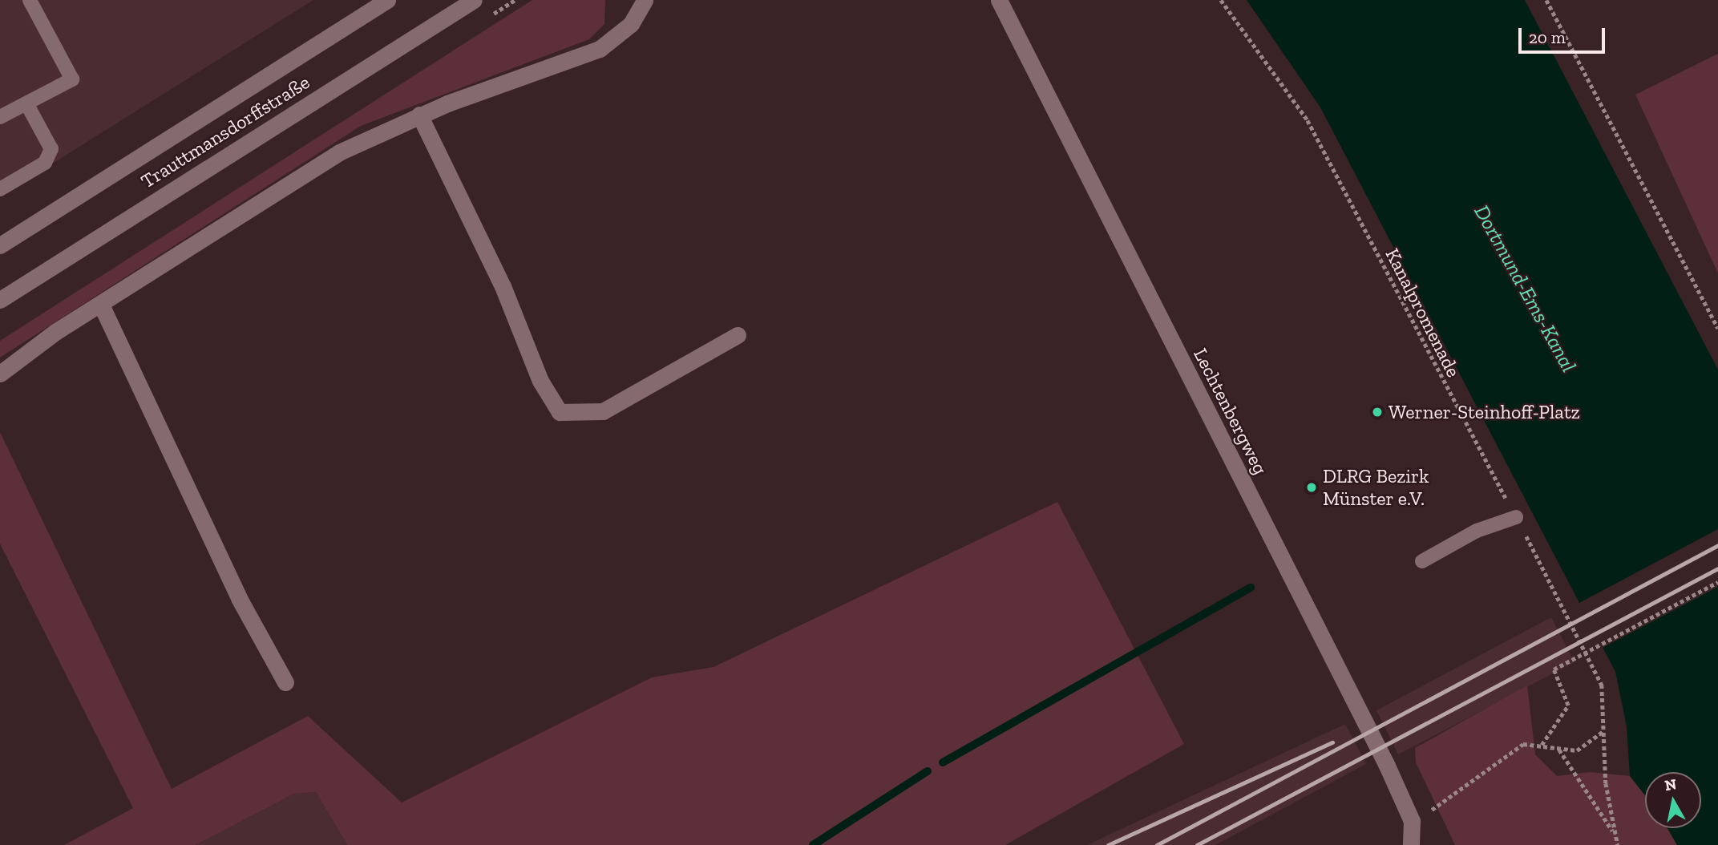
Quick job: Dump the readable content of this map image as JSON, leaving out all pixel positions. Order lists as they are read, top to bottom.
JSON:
{
  "streets": {
    "street": ["Trauttmansdorffstraße", "Lechtenbergweg"],
    "path": ["Kanalpromenade"]
  },
  "water": ["Dortmund-Ems-Kanal"],
  "places": ["Werner-Steinhoff-Platz", "DLRG Bezirk Münster e.V."],
  "scale_bar": "20 m",
  "north": "top"
}
